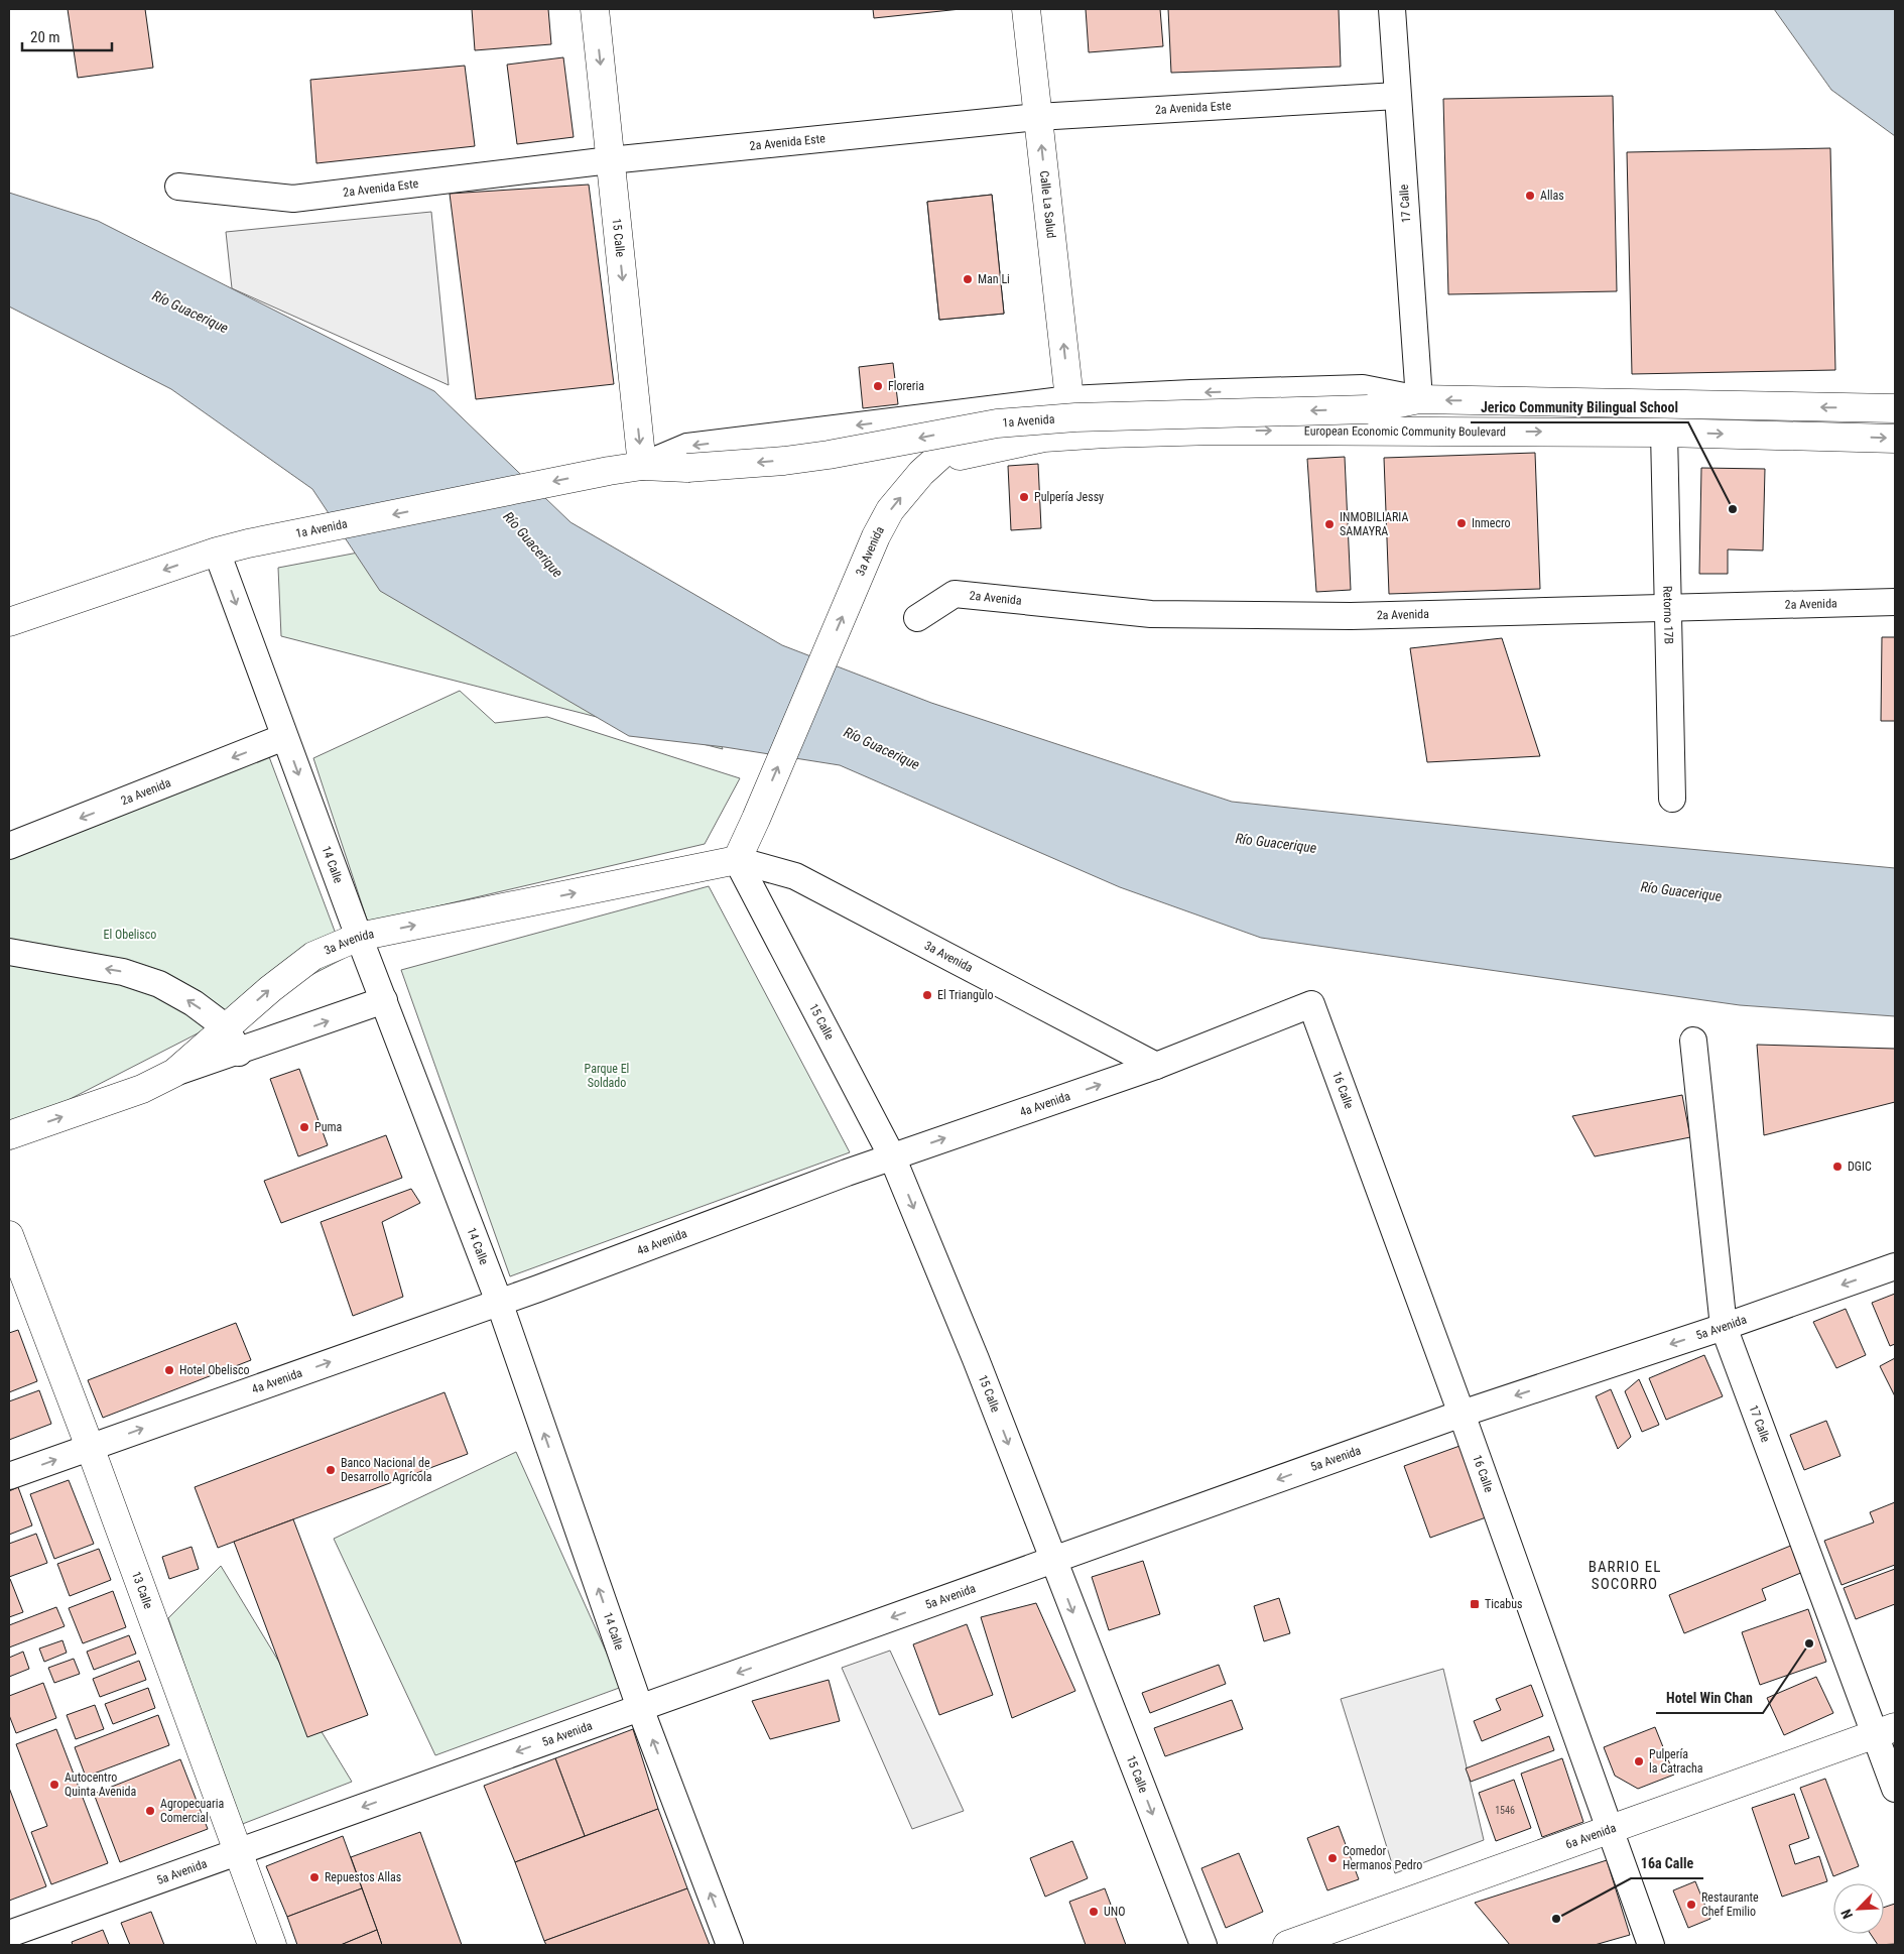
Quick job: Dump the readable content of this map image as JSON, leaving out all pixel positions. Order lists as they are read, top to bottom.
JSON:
{
  "streets": {
    "main road": [
      "Calle La Salud",
      "15 Calle",
      "1a Avenida",
      "European Economic Community Boulevard",
      "3a Avenida",
      "13 Calle",
      "6a Avenida"
    ],
    "street": [
      "2a Avenida Este",
      "17 Calle",
      "2a Avenida",
      "Retorno 17B",
      "14 Calle",
      "16 Calle",
      "4a Avenida",
      "5a Avenida"
    ]
  },
  "crossings": [
    ["2a Avenida Este", "Calle La Salud"],
    ["2a Avenida Este", "17 Calle"],
    ["2a Avenida Este", "15 Calle"],
    ["Calle La Salud", "1a Avenida"],
    ["Calle La Salud", "3a Avenida"],
    ["17 Calle", "1a Avenida"],
    ["17 Calle", "5a Avenida"],
    ["17 Calle", "6a Avenida"],
    ["15 Calle", "1a Avenida"],
    ["15 Calle", "3a Avenida"],
    ["15 Calle", "4a Avenida"],
    ["15 Calle", "5a Avenida"],
    ["1a Avenida", "3a Avenida"],
    ["1a Avenida", "14 Calle"],
    ["European Economic Community Boulevard", "3a Avenida"],
    ["European Economic Community Boulevard", "Retorno 17B"],
    ["3a Avenida", "14 Calle"],
    ["3a Avenida", "4a Avenida"],
    ["2a Avenida", "Retorno 17B"],
    ["2a Avenida", "14 Calle"],
    ["14 Calle", "4a Avenida"],
    ["14 Calle", "5a Avenida"],
    ["16 Calle", "4a Avenida"],
    ["16 Calle", "5a Avenida"],
    ["16 Calle", "6a Avenida"],
    ["4a Avenida", "13 Calle"],
    ["5a Avenida", "13 Calle"]
  ],
  "one_way": [
    "Calle La Salud",
    "15 Calle",
    "1a Avenida",
    "3a Avenida",
    "4a Avenida",
    "5a Avenida"
  ],
  "districts": ["BARRIO EL SOCORRO"],
  "water": ["Río Guacerique"],
  "parks": ["El Obelisco", "Parque El Soldado"],
  "places": {
    "other": [
      "Allas",
      "Man Li",
      "Floreria",
      "Pulpería Jessy",
      "Jerico Community Bilingual School",
      "Inmecro",
      "INMOBILIARIA SAMAYRA",
      "El Triangulo",
      "Puma",
      "DGIC",
      "Hotel Obelisco",
      "Banco Nacional de Desarrollo Agrícola",
      "Hotel Win Chan",
      "Pulpería la Catracha",
      "Autocentro Quinta Avenida",
      "Agropecuaria Comercial",
      "Comedor Hermanos Pedro",
      "Repuestos Allas",
      "Restaurante Chef Emilio",
      "UNO",
      "16a Calle"
    ],
    "transit": ["Ticabus"]
  },
  "house_numbers": ["1546"],
  "scale_bar": "20 m",
  "north": "bottom left"
}
